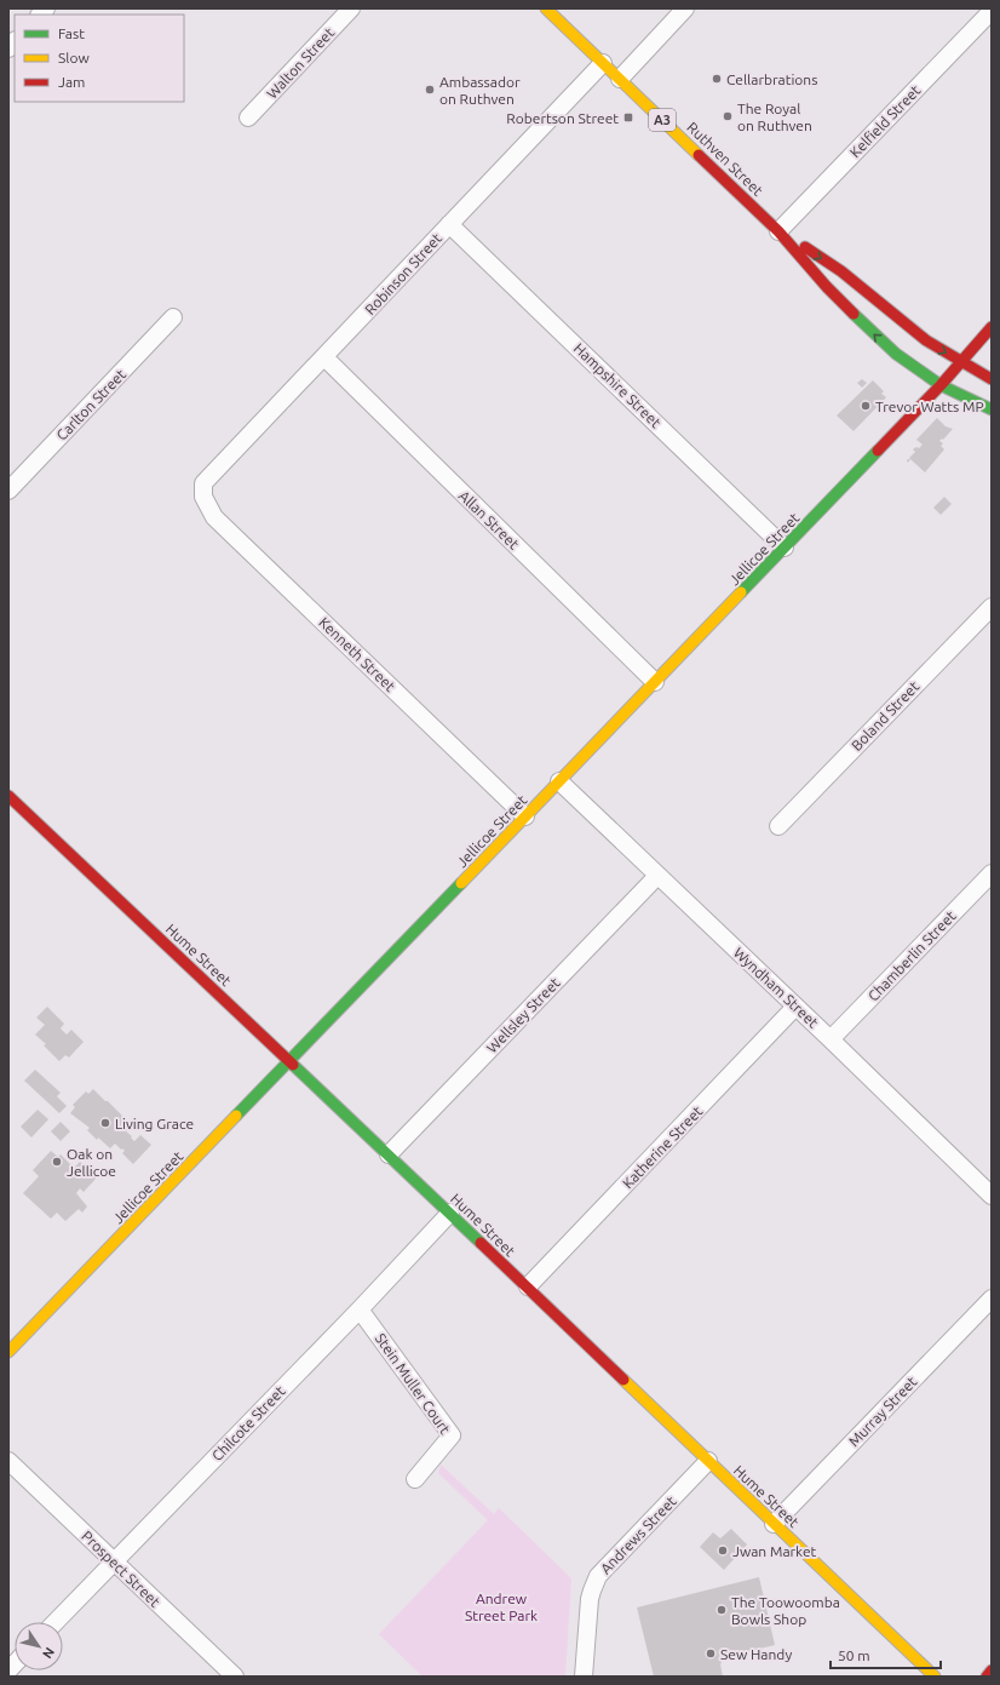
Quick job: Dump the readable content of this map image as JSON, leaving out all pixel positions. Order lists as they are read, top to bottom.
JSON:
{
  "streets": {
    "main road": [
      "A3",
      "Ruthven Street",
      "Jellicoe Street",
      "Hume Street"
    ],
    "street": [
      "Walton Street",
      "Kelfield Street",
      "Robinson Street",
      "Hampshire Street",
      "Carlton Street",
      "Allan Street",
      "Kenneth Street",
      "Boland Street",
      "Chamberlin Street",
      "Wyndham Street",
      "Wellsley Street",
      "Katherine Street",
      "Stein Muller Court",
      "Murray Street",
      "Chilcote Street",
      "Andrews Street",
      "Prospect Street"
    ]
  },
  "crossings": [
    ["Kelfield Street", "Ruthven Street"],
    ["Ruthven Street", "Robinson Street"],
    ["Ruthven Street", "Jellicoe Street"],
    ["Robinson Street", "Hampshire Street"],
    ["Robinson Street", "Allan Street"],
    ["Robinson Street", "Kenneth Street"],
    ["Hampshire Street", "Jellicoe Street"],
    ["Allan Street", "Jellicoe Street"],
    ["Jellicoe Street", "Kenneth Street"],
    ["Jellicoe Street", "Hume Street"],
    ["Jellicoe Street", "Wyndham Street"],
    ["Hume Street", "Wellsley Street"],
    ["Hume Street", "Katherine Street"],
    ["Hume Street", "Murray Street"],
    ["Hume Street", "Chilcote Street"],
    ["Hume Street", "Andrews Street"],
    ["Chamberlin Street", "Wyndham Street"],
    ["Wyndham Street", "Wellsley Street"],
    ["Wyndham Street", "Katherine Street"],
    ["Stein Muller Court", "Chilcote Street"],
    ["Chilcote Street", "Prospect Street"]
  ],
  "parks": ["Andrew Street Park"],
  "places": {
    "other": [
      "Cellarbrations",
      "Ambassador on Ruthven",
      "The Royal on Ruthven",
      "Trevor Watts MP",
      "Living Grace",
      "Oak on Jellicoe",
      "Jwan Market",
      "The Toowoomba Bowls Shop",
      "Sew Handy"
    ],
    "transit": ["Robertson Street"]
  },
  "legend": ["Fast", "Slow", "Jam"],
  "scale_bar": "50 m",
  "north": "bottom right"
}
